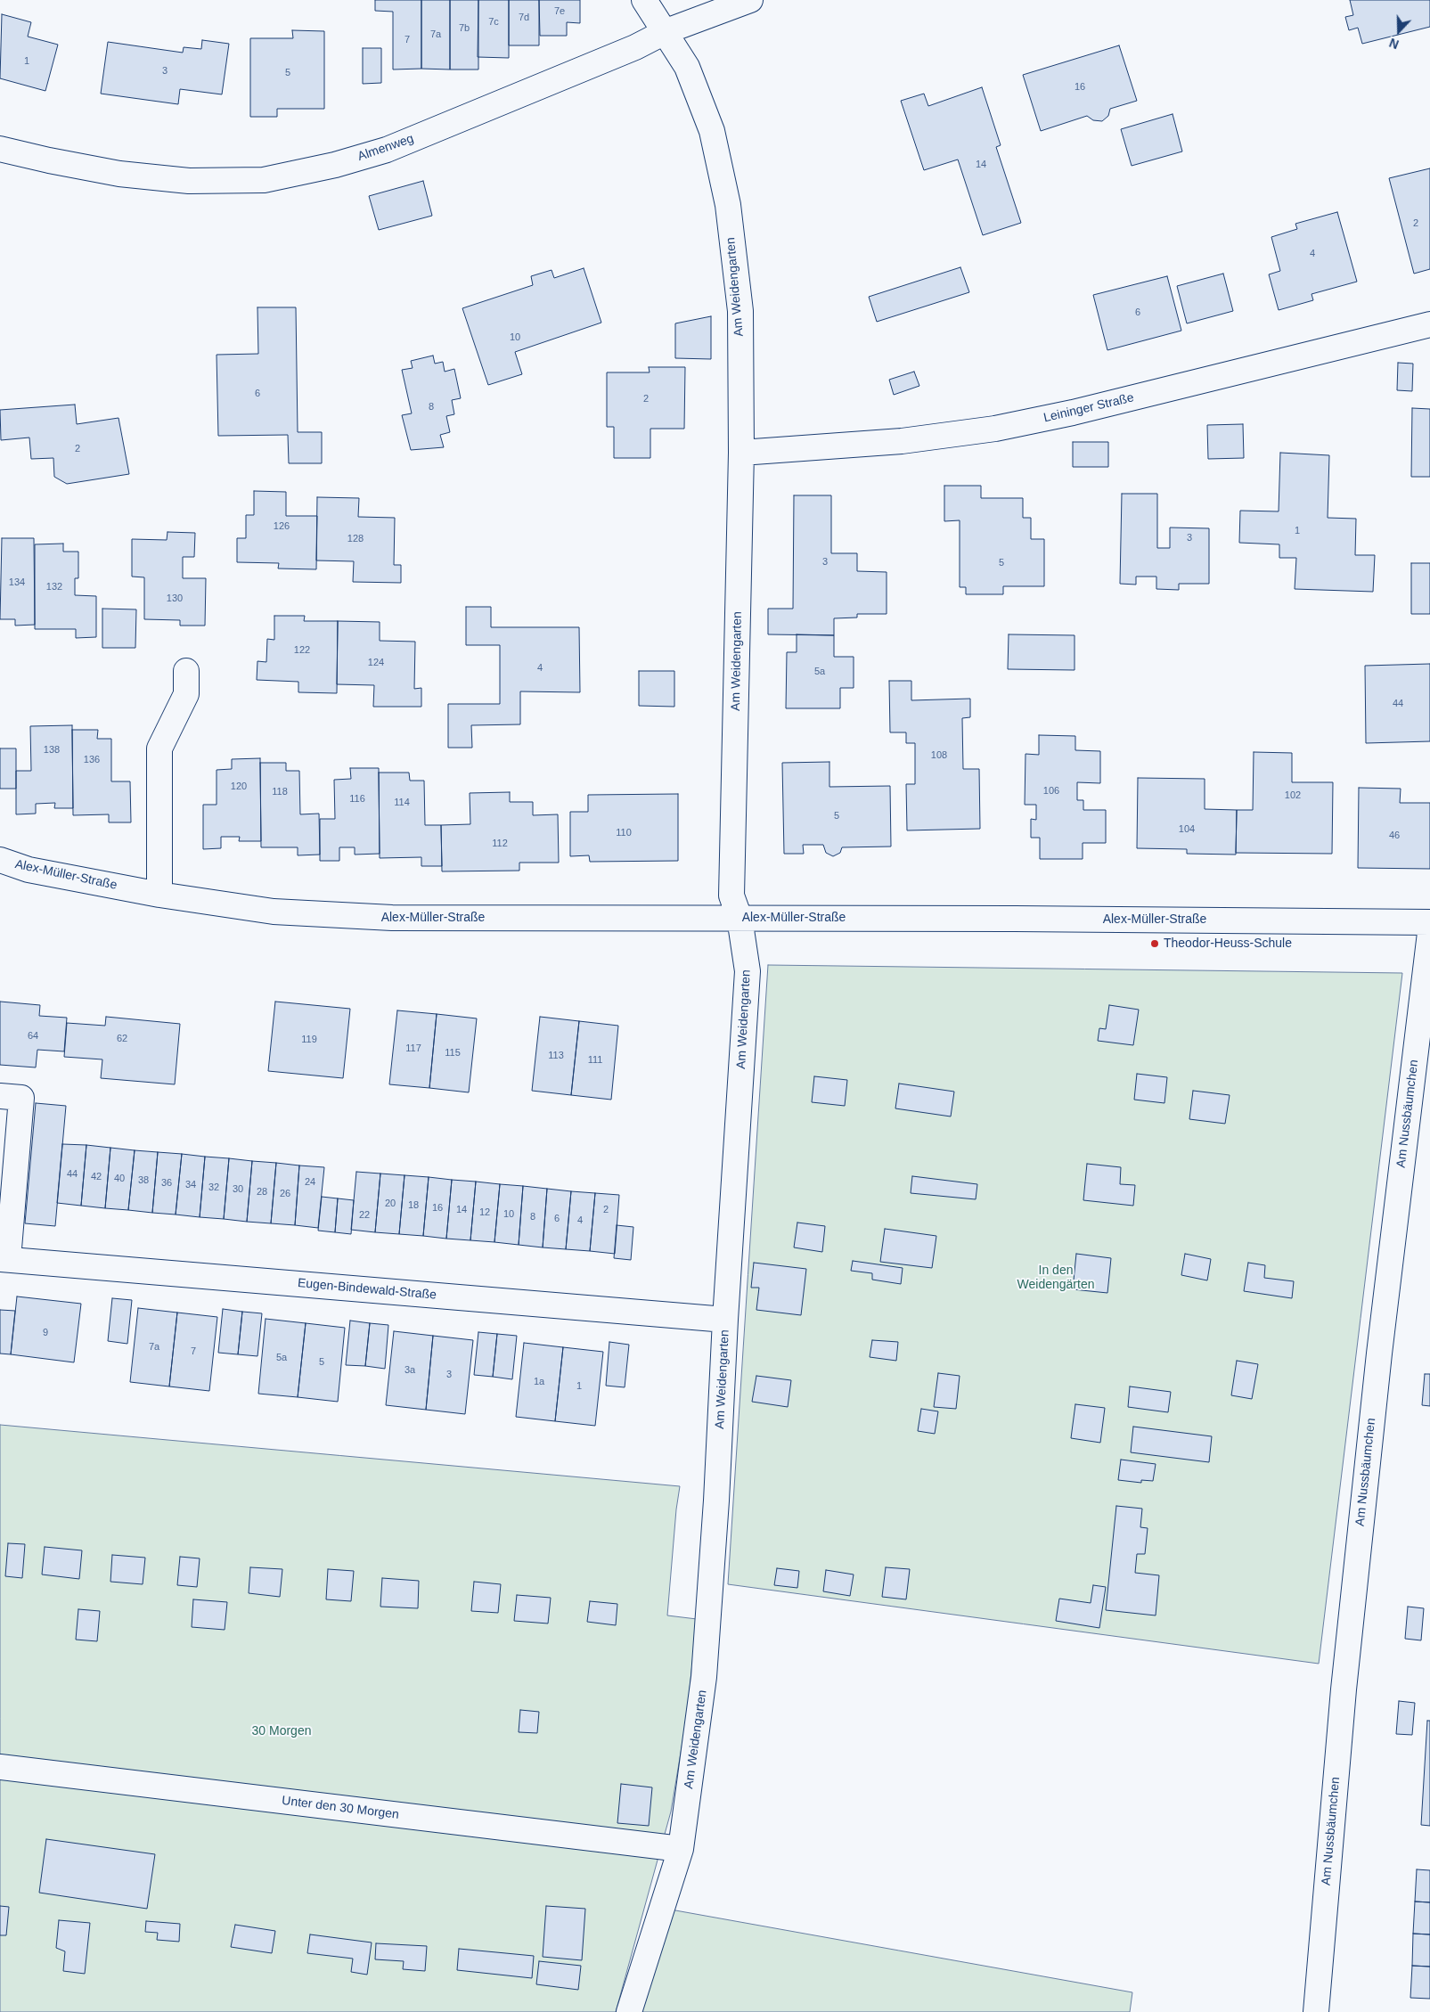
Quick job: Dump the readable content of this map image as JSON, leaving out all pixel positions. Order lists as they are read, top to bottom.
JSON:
{
  "streets": {
    "street": [
      "Almenweg",
      "Am Weidengarten",
      "Leininger Straße",
      "Alex-Müller-Straße",
      "Am Nussbäumchen",
      "Eugen-Bindewald-Straße",
      "Unter den 30 Morgen"
    ]
  },
  "crossings": [
    ["Almenweg", "Am Weidengarten"],
    ["Am Weidengarten", "Leininger Straße"],
    ["Am Weidengarten", "Alex-Müller-Straße"],
    ["Am Weidengarten", "Eugen-Bindewald-Straße"],
    ["Am Weidengarten", "Unter den 30 Morgen"]
  ],
  "parks": ["In den Weidengärten", "30 Morgen"],
  "places": ["Theodor-Heuss-Schule"],
  "house_numbers": [
    "7e",
    "7d",
    "7c",
    "7b",
    "7a",
    "7",
    "1",
    "3",
    "5",
    "16",
    "14",
    "2",
    "4",
    "6",
    "10",
    "6",
    "2",
    "8",
    "2",
    "126",
    "1",
    "3",
    "128",
    "3",
    "5",
    "134",
    "132",
    "130",
    "122",
    "124",
    "4",
    "5a",
    "44",
    "138",
    "108",
    "136",
    "120",
    "106",
    "118",
    "102",
    "116",
    "114",
    "5",
    "104",
    "110",
    "46",
    "112",
    "64",
    "62",
    "119",
    "117",
    "115",
    "113",
    "111",
    "44",
    "42",
    "40",
    "38",
    "24",
    "36",
    "34",
    "32",
    "30",
    "28",
    "26",
    "20",
    "18",
    "16",
    "14",
    "2",
    "12",
    "10",
    "22",
    "8",
    "6",
    "4",
    "9",
    "7a",
    "7",
    "5a",
    "5",
    "3a",
    "3",
    "1a",
    "1"
  ],
  "north": "bottom"
}
